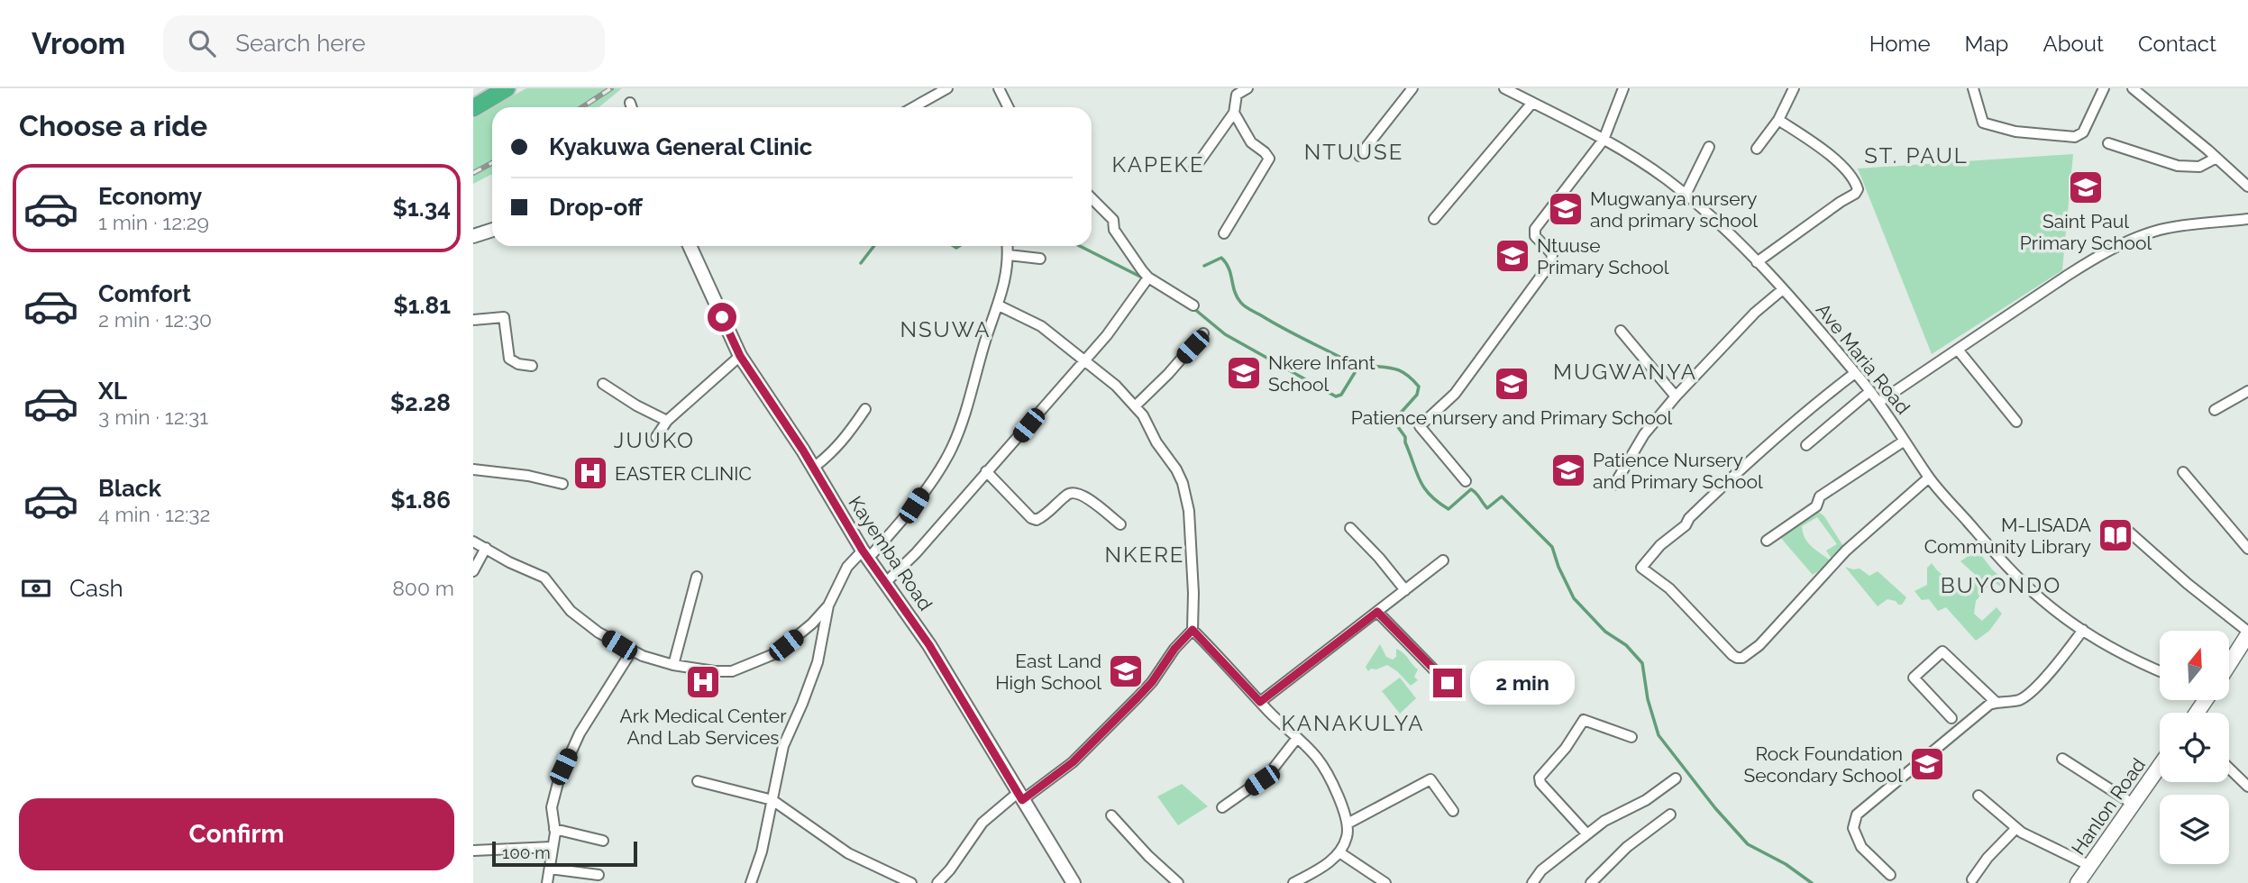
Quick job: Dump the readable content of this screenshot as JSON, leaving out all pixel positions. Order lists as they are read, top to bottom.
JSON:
{
  "streets": {
    "main road": ["Hanlon Road"],
    "street": ["Ave Maria Road", "Kayemba Road"]
  },
  "districts": [
    "NTUUSE",
    "ST. PAUL",
    "KAPEKE",
    "NSUWA",
    "MUGWANYA",
    "JUUKO",
    "NKERE",
    "BUYONDO",
    "KANAKULYA"
  ],
  "places": {
    "school or university": [
      "Saint Paul Primary School",
      "Mugwanya nursery and primary school",
      "Ntuuse Primary School",
      "Nkere Infant School",
      "Patience nursery and Primary School",
      "Patience Nursery and Primary School",
      "East Land High School",
      "Rock Foundation Secondary School"
    ],
    "hospital": ["EASTER CLINIC", "Ark Medical Center And Lab Services"],
    "library": ["M-LISADA Community Library"]
  },
  "scale_bar": "100 m",
  "north": "top",
  "page": {
    "header": "Vroom",
    "search": "Search here",
    "nav": [
      "Home",
      "Map",
      "About",
      "Contact"
    ],
    "heading": "Choose a ride",
    "banner": ["Kyakuwa General Clinic", "Drop-off"],
    "list": [
      {
        "name": "Economy",
        "note": "1 min · 12:29",
        "value": "$1.34"
      },
      {
        "name": "Comfort",
        "note": "2 min · 12:30",
        "value": "$1.81"
      },
      {
        "name": "XL",
        "note": "3 min · 12:31",
        "value": "$2.28"
      },
      {
        "name": "Black",
        "note": "4 min · 12:32",
        "value": "$1.86"
      }
    ],
    "pay": ["Cash", "800 m"],
    "bubble": "2 min",
    "buttons": "Confirm",
    "scale": "100 m"
  }
}
